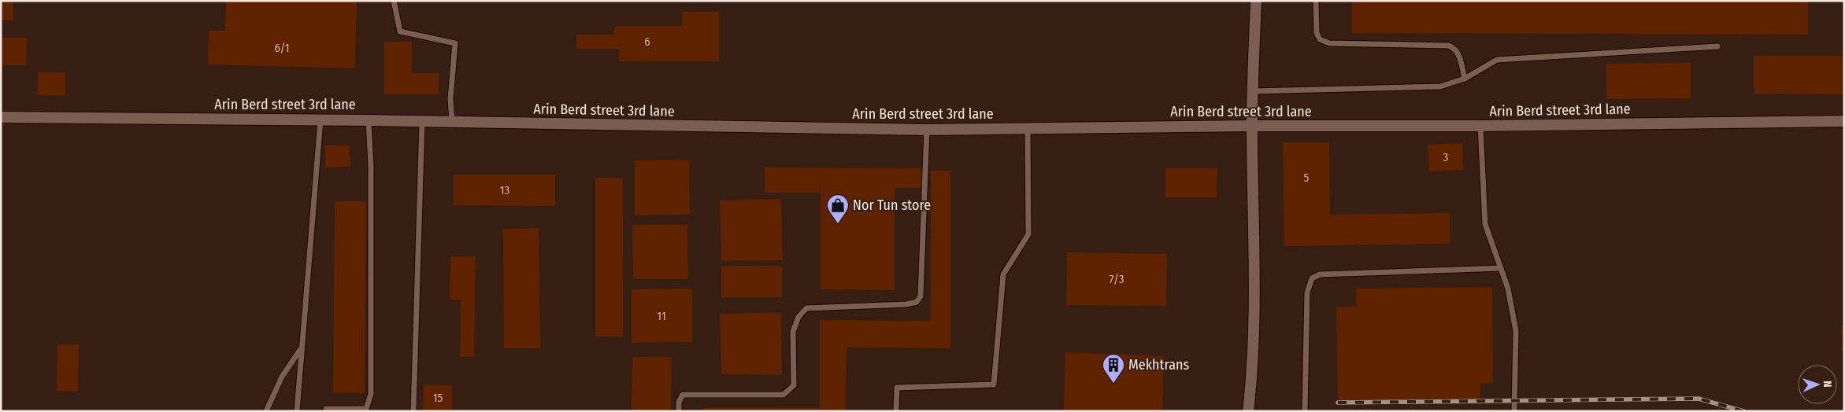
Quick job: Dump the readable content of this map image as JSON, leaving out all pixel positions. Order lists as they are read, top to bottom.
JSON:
{
  "streets": {
    "street": ["Arin Berd street 3rd lane"]
  },
  "places": {
    "shop": ["Nor Tun store"],
    "building": ["Mekhtrans"]
  },
  "house_numbers": [
    "6",
    "6/1",
    "3",
    "5",
    "13",
    "7/3",
    "11",
    "15"
  ],
  "north": "right"
}
